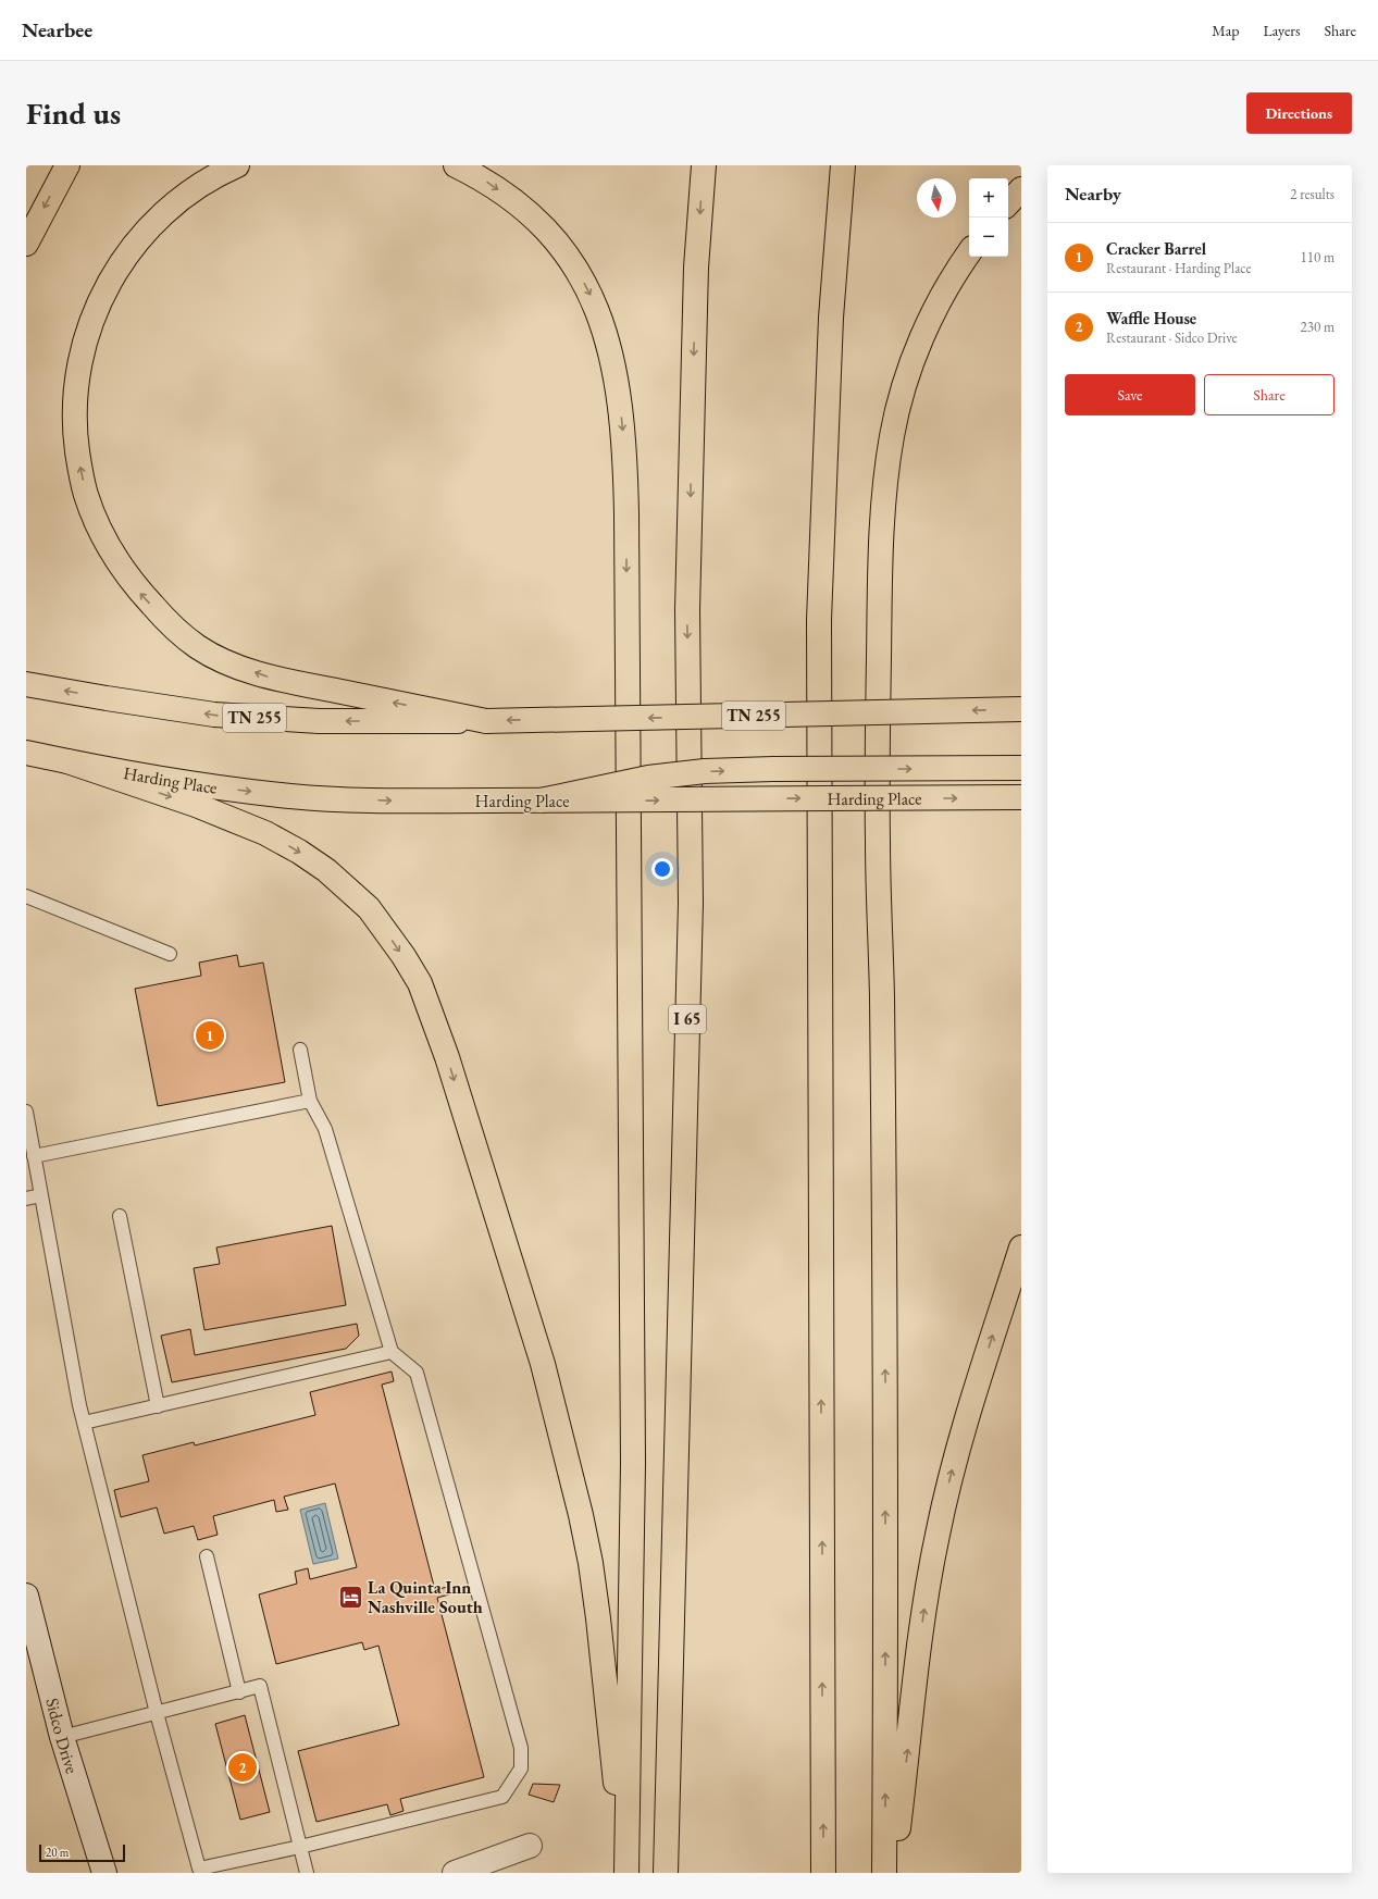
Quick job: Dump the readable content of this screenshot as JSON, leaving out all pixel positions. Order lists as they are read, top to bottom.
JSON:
{
  "streets": {
    "main road": [
      "TN 255",
      "Harding Place",
      "I 65",
      "Sidco Drive"
    ]
  },
  "places": {
    "hotel": ["La Quinta Inn Nashville South"]
  },
  "scale_bar": "20 m",
  "north": "bottom",
  "page": {
    "header": "Nearbee",
    "nav": ["Map", "Layers", "Share"],
    "buttons": [
      "Directions",
      ["Save", "Share"]
    ],
    "title": "Find us",
    "heading": ["Nearby", "2 results"],
    "map_buttons": ["+", "−"],
    "list": [
      {
        "mark": "1",
        "name": "Cracker Barrel",
        "note": "Restaurant · Harding Place",
        "value": "110 m"
      },
      {
        "mark": "2",
        "name": "Waffle House",
        "note": "Restaurant · Sidco Drive",
        "value": "230 m"
      }
    ],
    "pins": ["1", "2"],
    "scale": "20 m"
  }
}
